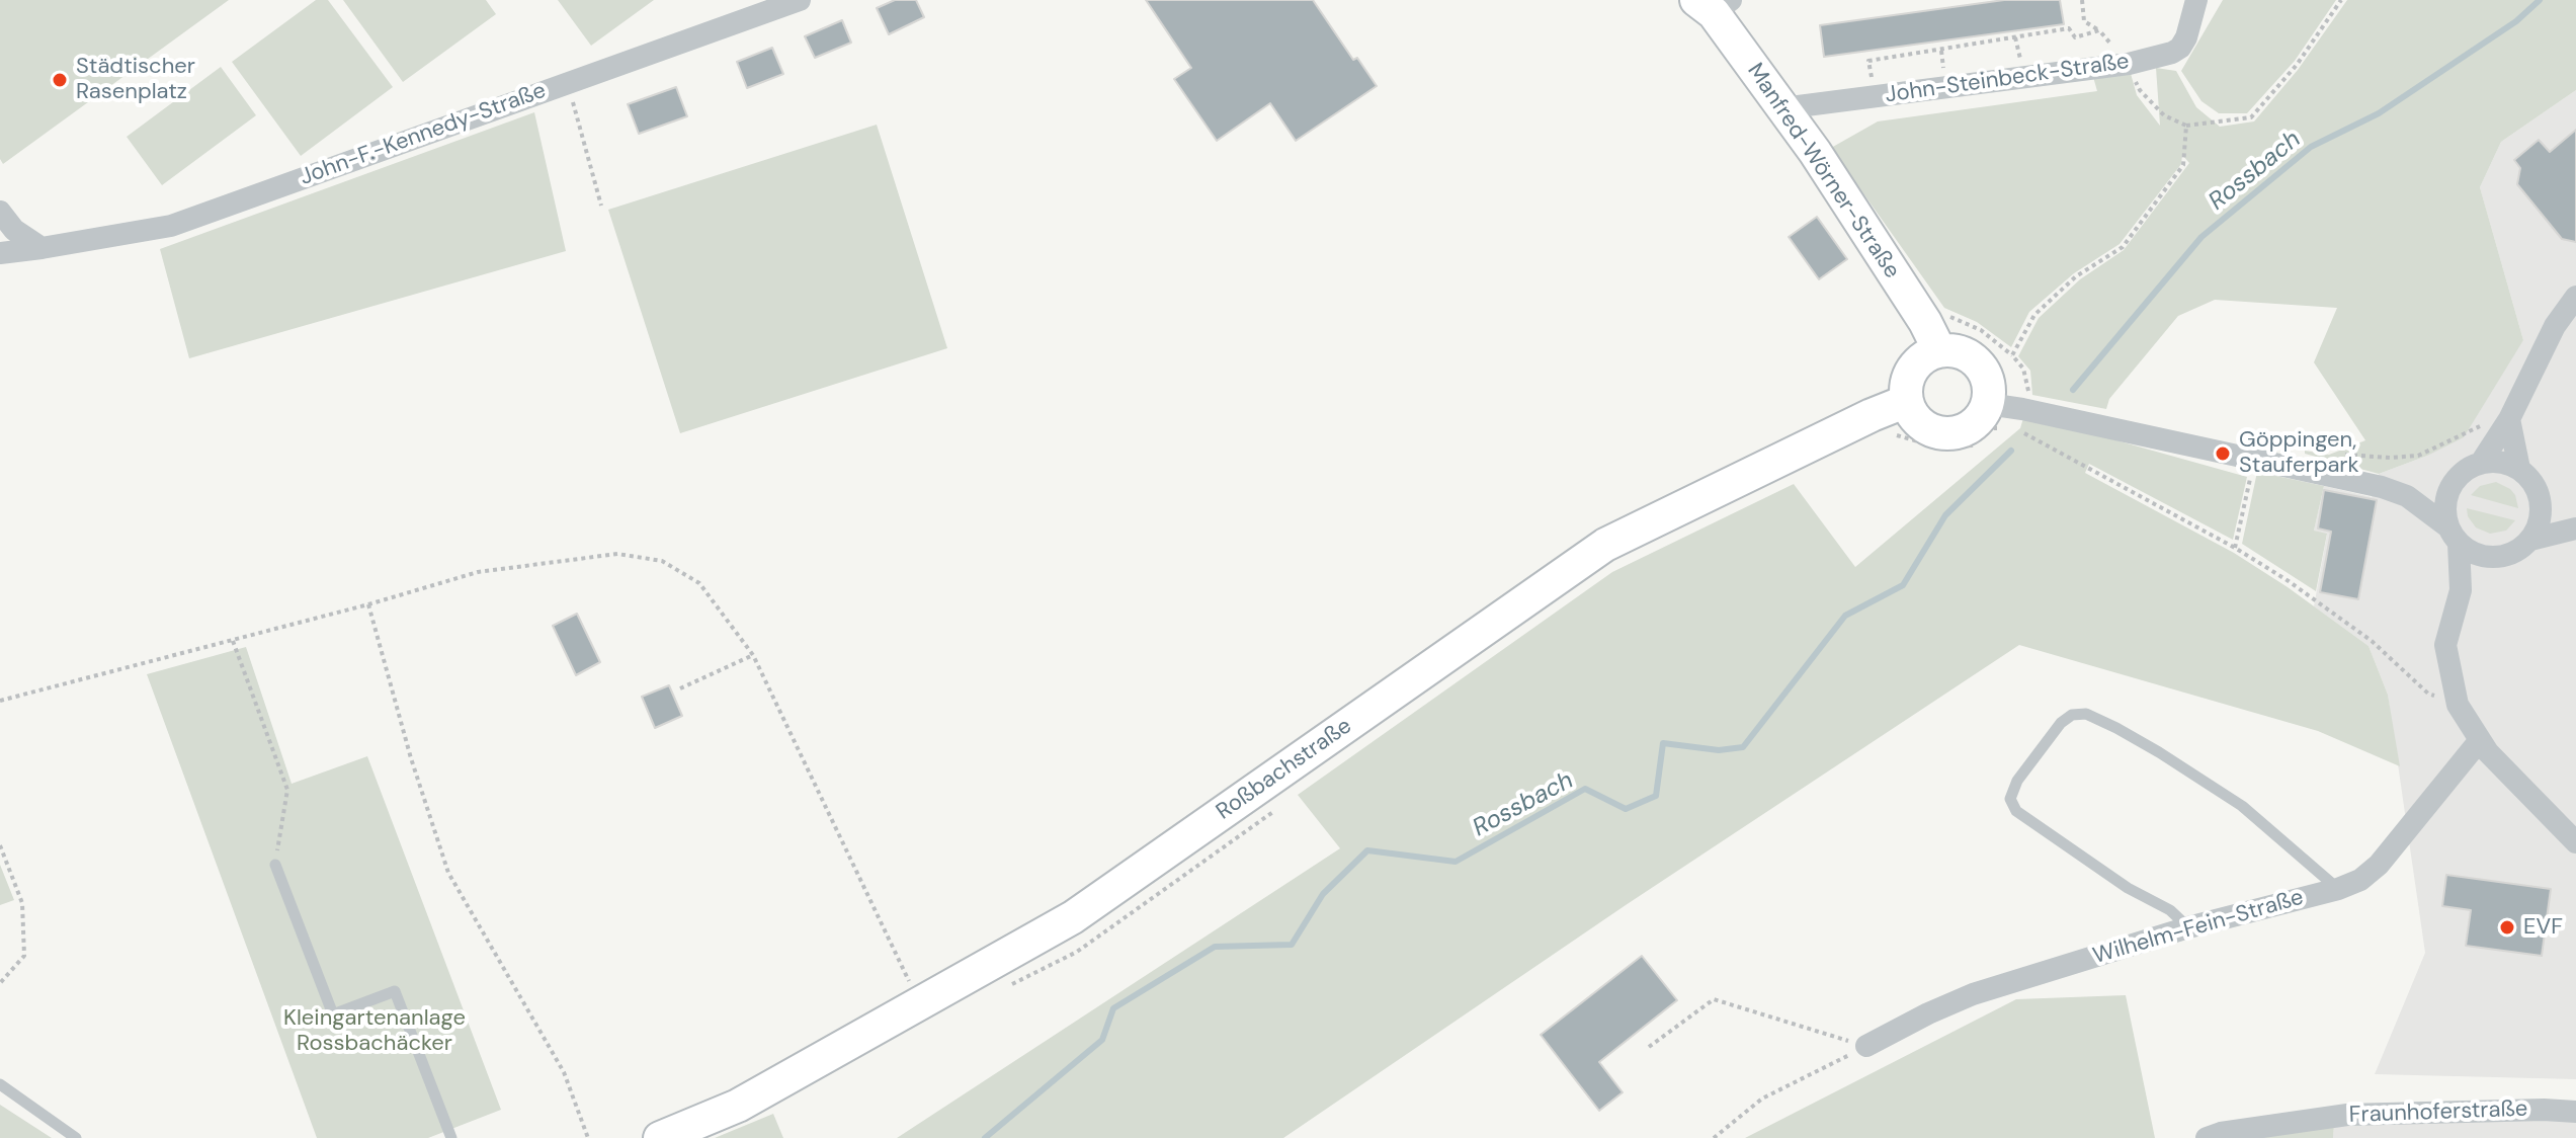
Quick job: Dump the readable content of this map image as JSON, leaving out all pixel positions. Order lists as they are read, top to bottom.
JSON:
{
  "streets": {
    "street": [
      "John-Steinbeck-Straße",
      "John-F.-Kennedy-Straße",
      "Manfred-Wörner-Straße",
      "Roßbachstraße",
      "Wilhelm-Fein-Straße",
      "Fraunhoferstraße"
    ]
  },
  "crossings": [
    ["John-Steinbeck-Straße", "Manfred-Wörner-Straße"],
    ["Manfred-Wörner-Straße", "Roßbachstraße"]
  ],
  "water": ["Rossbach"],
  "parks": ["Kleingartenanlage Rossbachäcker"],
  "places": ["Städtischer Rasenplatz", "Göppingen, Stauferpark", "EVF"]
}
